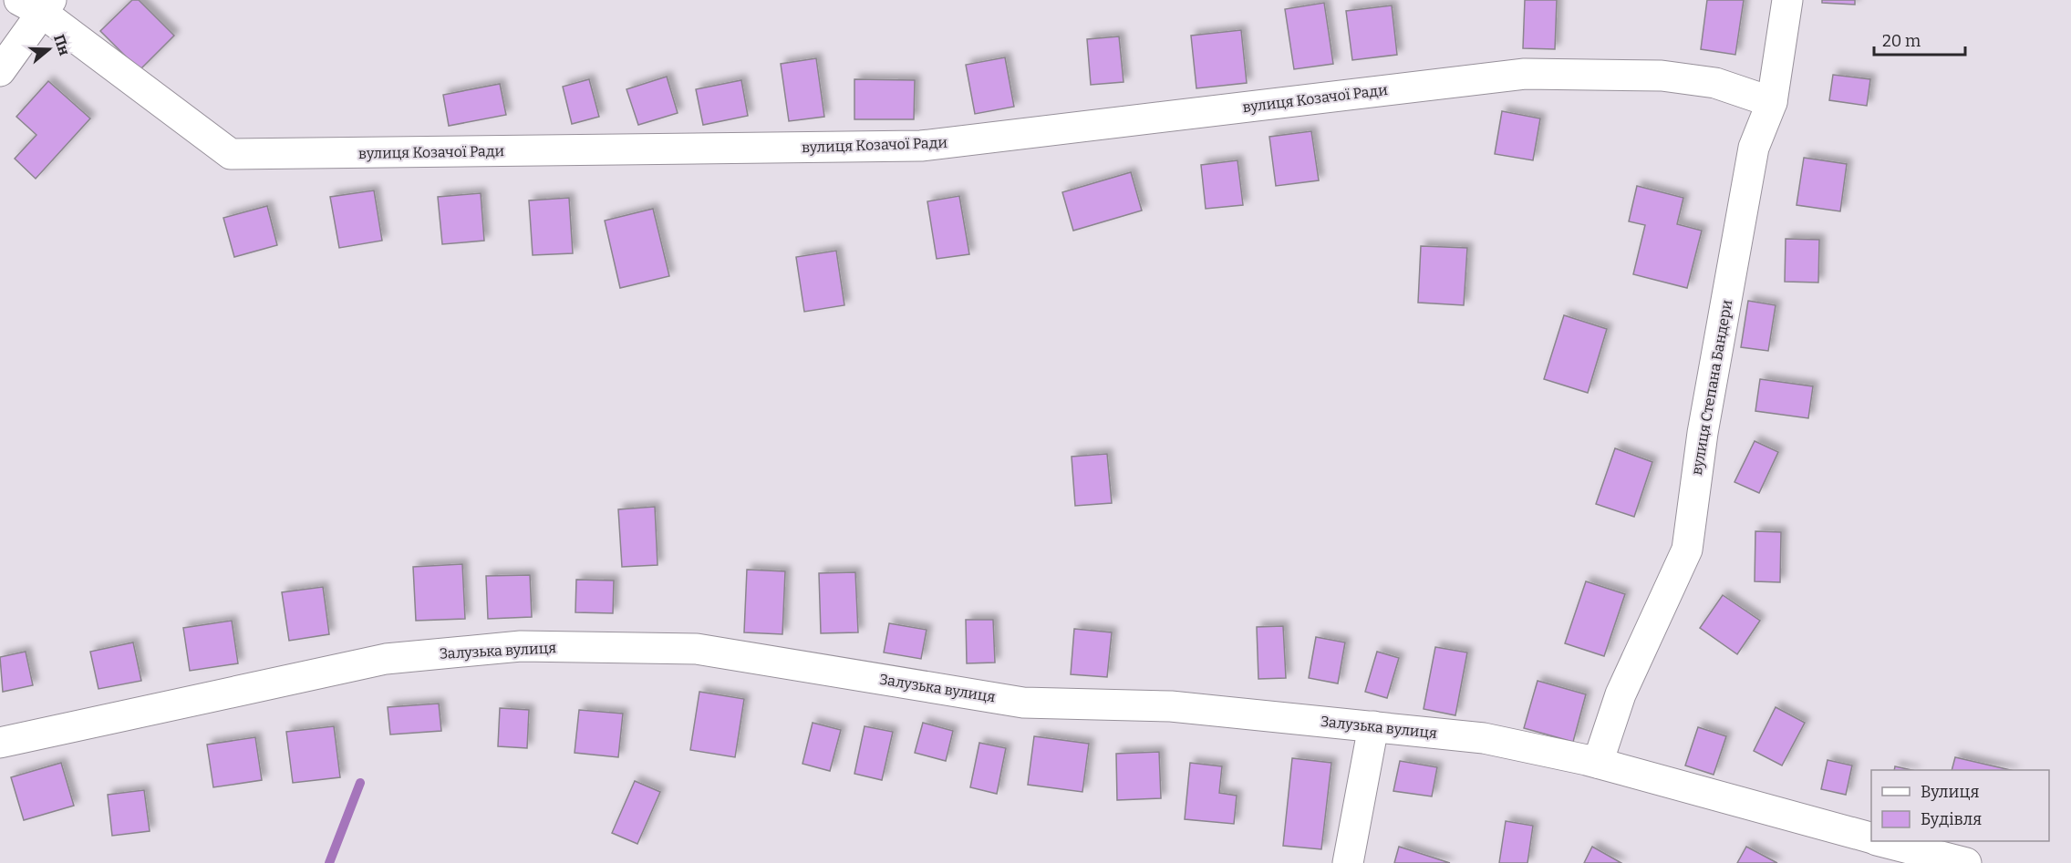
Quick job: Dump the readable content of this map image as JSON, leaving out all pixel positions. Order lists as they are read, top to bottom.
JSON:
{
  "streets": {
    "street": ["вулиця Козачої Ради", "вулиця Степана Бандери", "Залузька вулиця"]
  },
  "crossings": [
    ["вулиця Козачої Ради", "вулиця Степана Бандери"],
    ["вулиця Степана Бандери", "Залузька вулиця"]
  ],
  "legend": ["Вулиця", "Будівля"],
  "scale_bar": "20 m",
  "north": "right"
}
